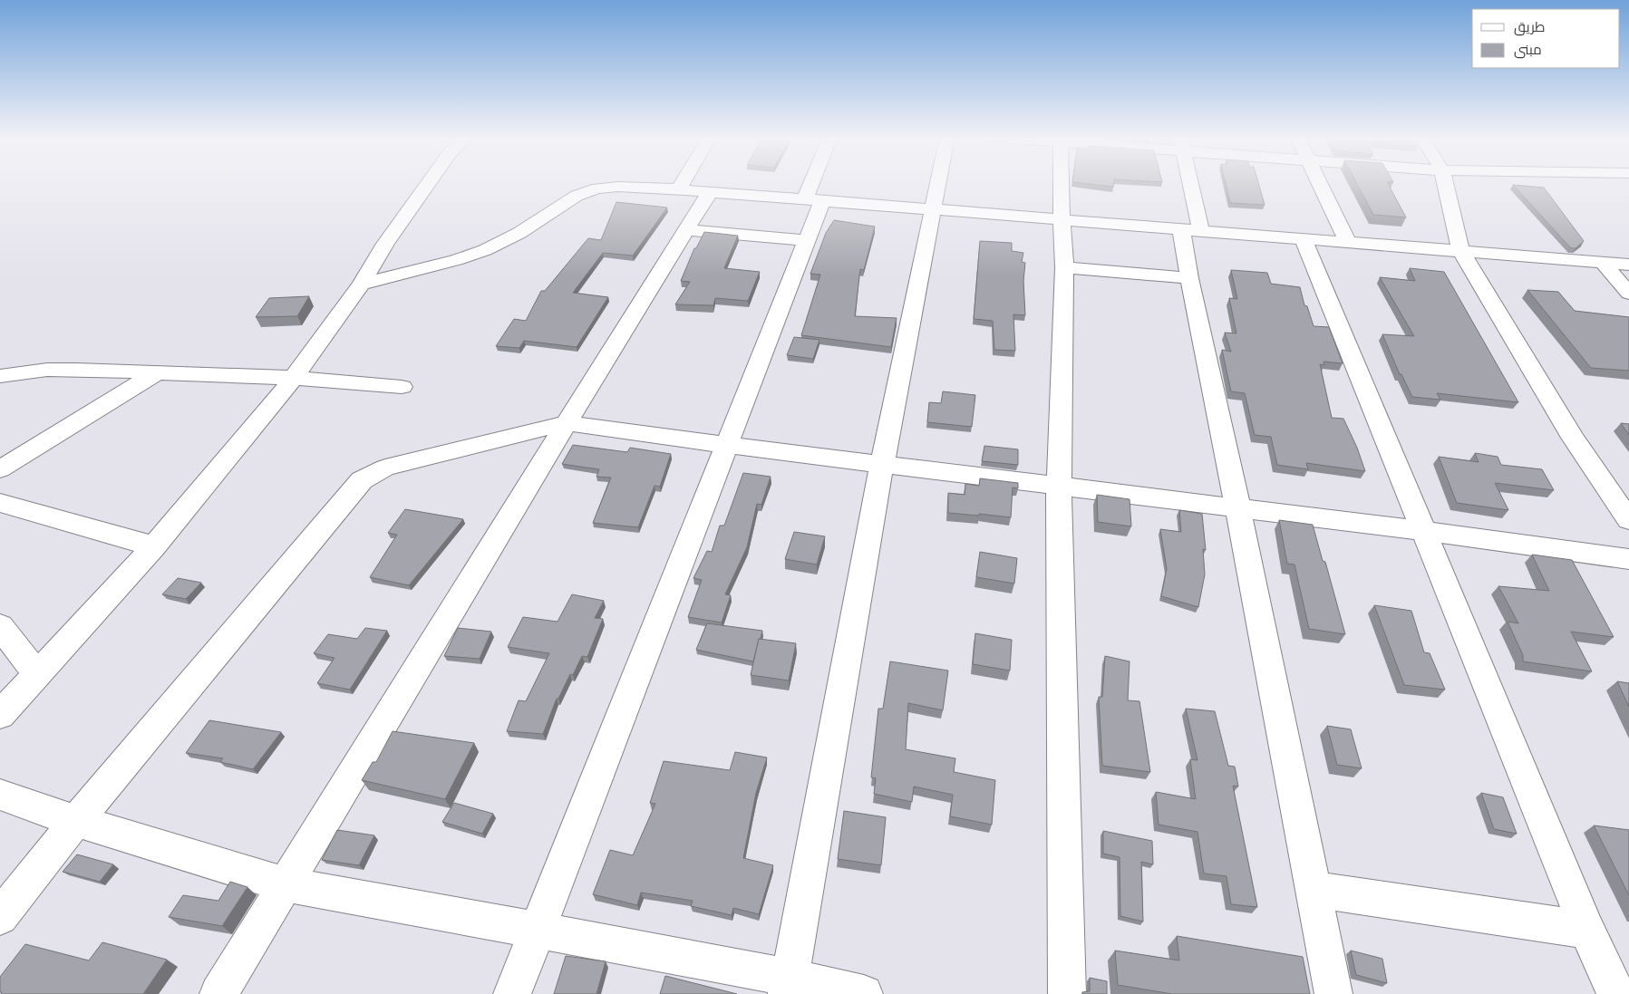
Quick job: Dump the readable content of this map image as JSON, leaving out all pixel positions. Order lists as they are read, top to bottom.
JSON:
{
  "legend": ["طريق", "مبنى"]
}
